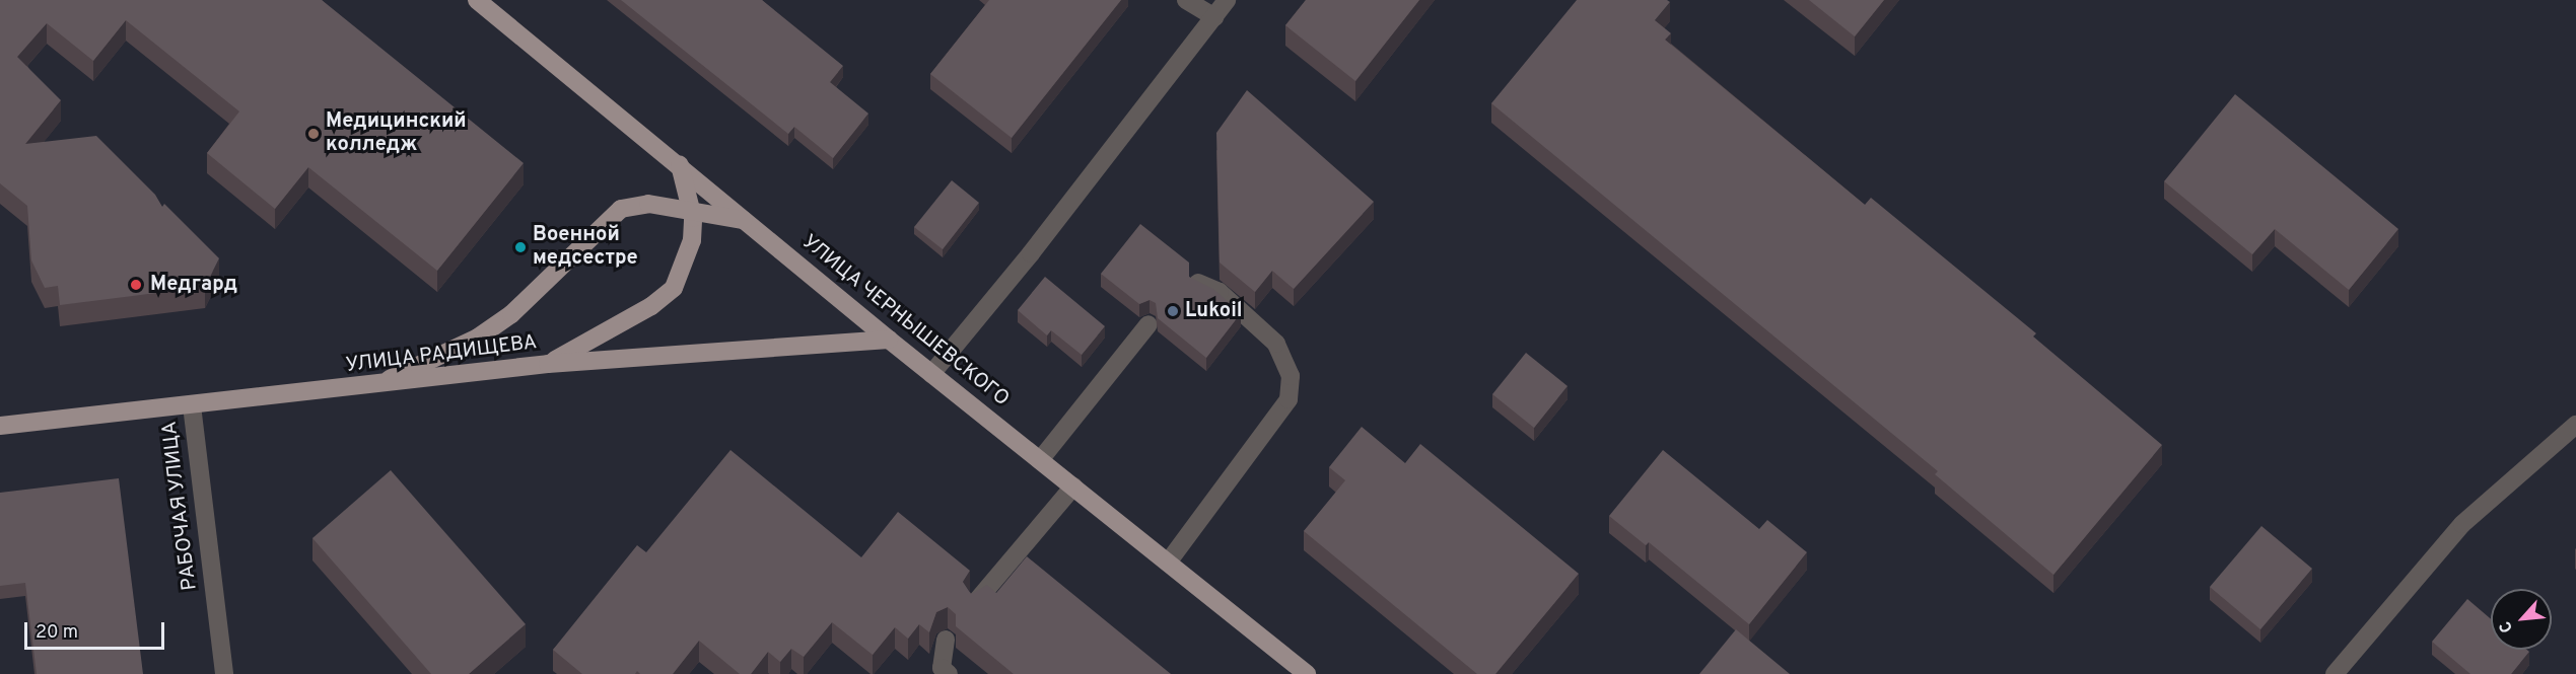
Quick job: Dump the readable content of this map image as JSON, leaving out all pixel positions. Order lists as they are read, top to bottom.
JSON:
{
  "streets": {
    "main road": ["УЛИЦА ЧЕРНЫШЕВСКОГО", "УЛИЦА РАДИЩЕВА"],
    "street": ["РАБОЧАЯ УЛИЦА"]
  },
  "crossings": [
    ["УЛИЦА ЧЕРНЫШЕВСКОГО", "УЛИЦА РАДИЩЕВА"],
    ["УЛИЦА РАДИЩЕВА", "РАБОЧАЯ УЛИЦА"]
  ],
  "places": [
    "Медицинский колледж",
    "Военной медсестре",
    "Медгард",
    "Lukoil"
  ],
  "scale_bar": "20 m",
  "north": "bottom left"
}
